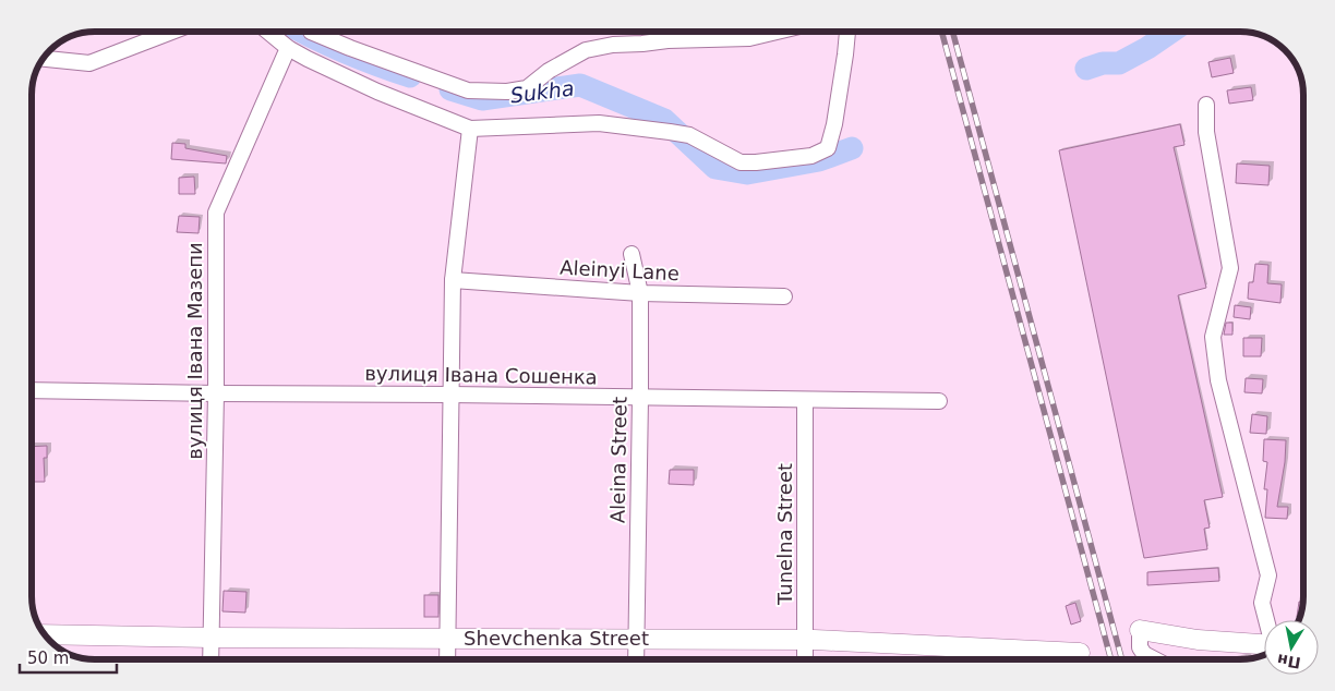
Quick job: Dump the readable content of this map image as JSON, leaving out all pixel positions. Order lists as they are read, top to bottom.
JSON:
{
  "streets": {
    "street": [
      "Aleinyi Lane",
      "вулиця Івана Мазепи",
      "вулиця Івана Сошенка",
      "Aleina Street",
      "Tunelna Street",
      "Shevchenka Street"
    ]
  },
  "crossings": [
    ["Aleinyi Lane", "Aleina Street"],
    ["вулиця Івана Мазепи", "вулиця Івана Сошенка"],
    ["вулиця Івана Мазепи", "Shevchenka Street"],
    ["вулиця Івана Сошенка", "Aleina Street"],
    ["вулиця Івана Сошенка", "Tunelna Street"],
    ["Aleina Street", "Shevchenka Street"],
    ["Tunelna Street", "Shevchenka Street"]
  ],
  "water": ["Sukha"],
  "scale_bar": "50 m",
  "north": "bottom"
}
